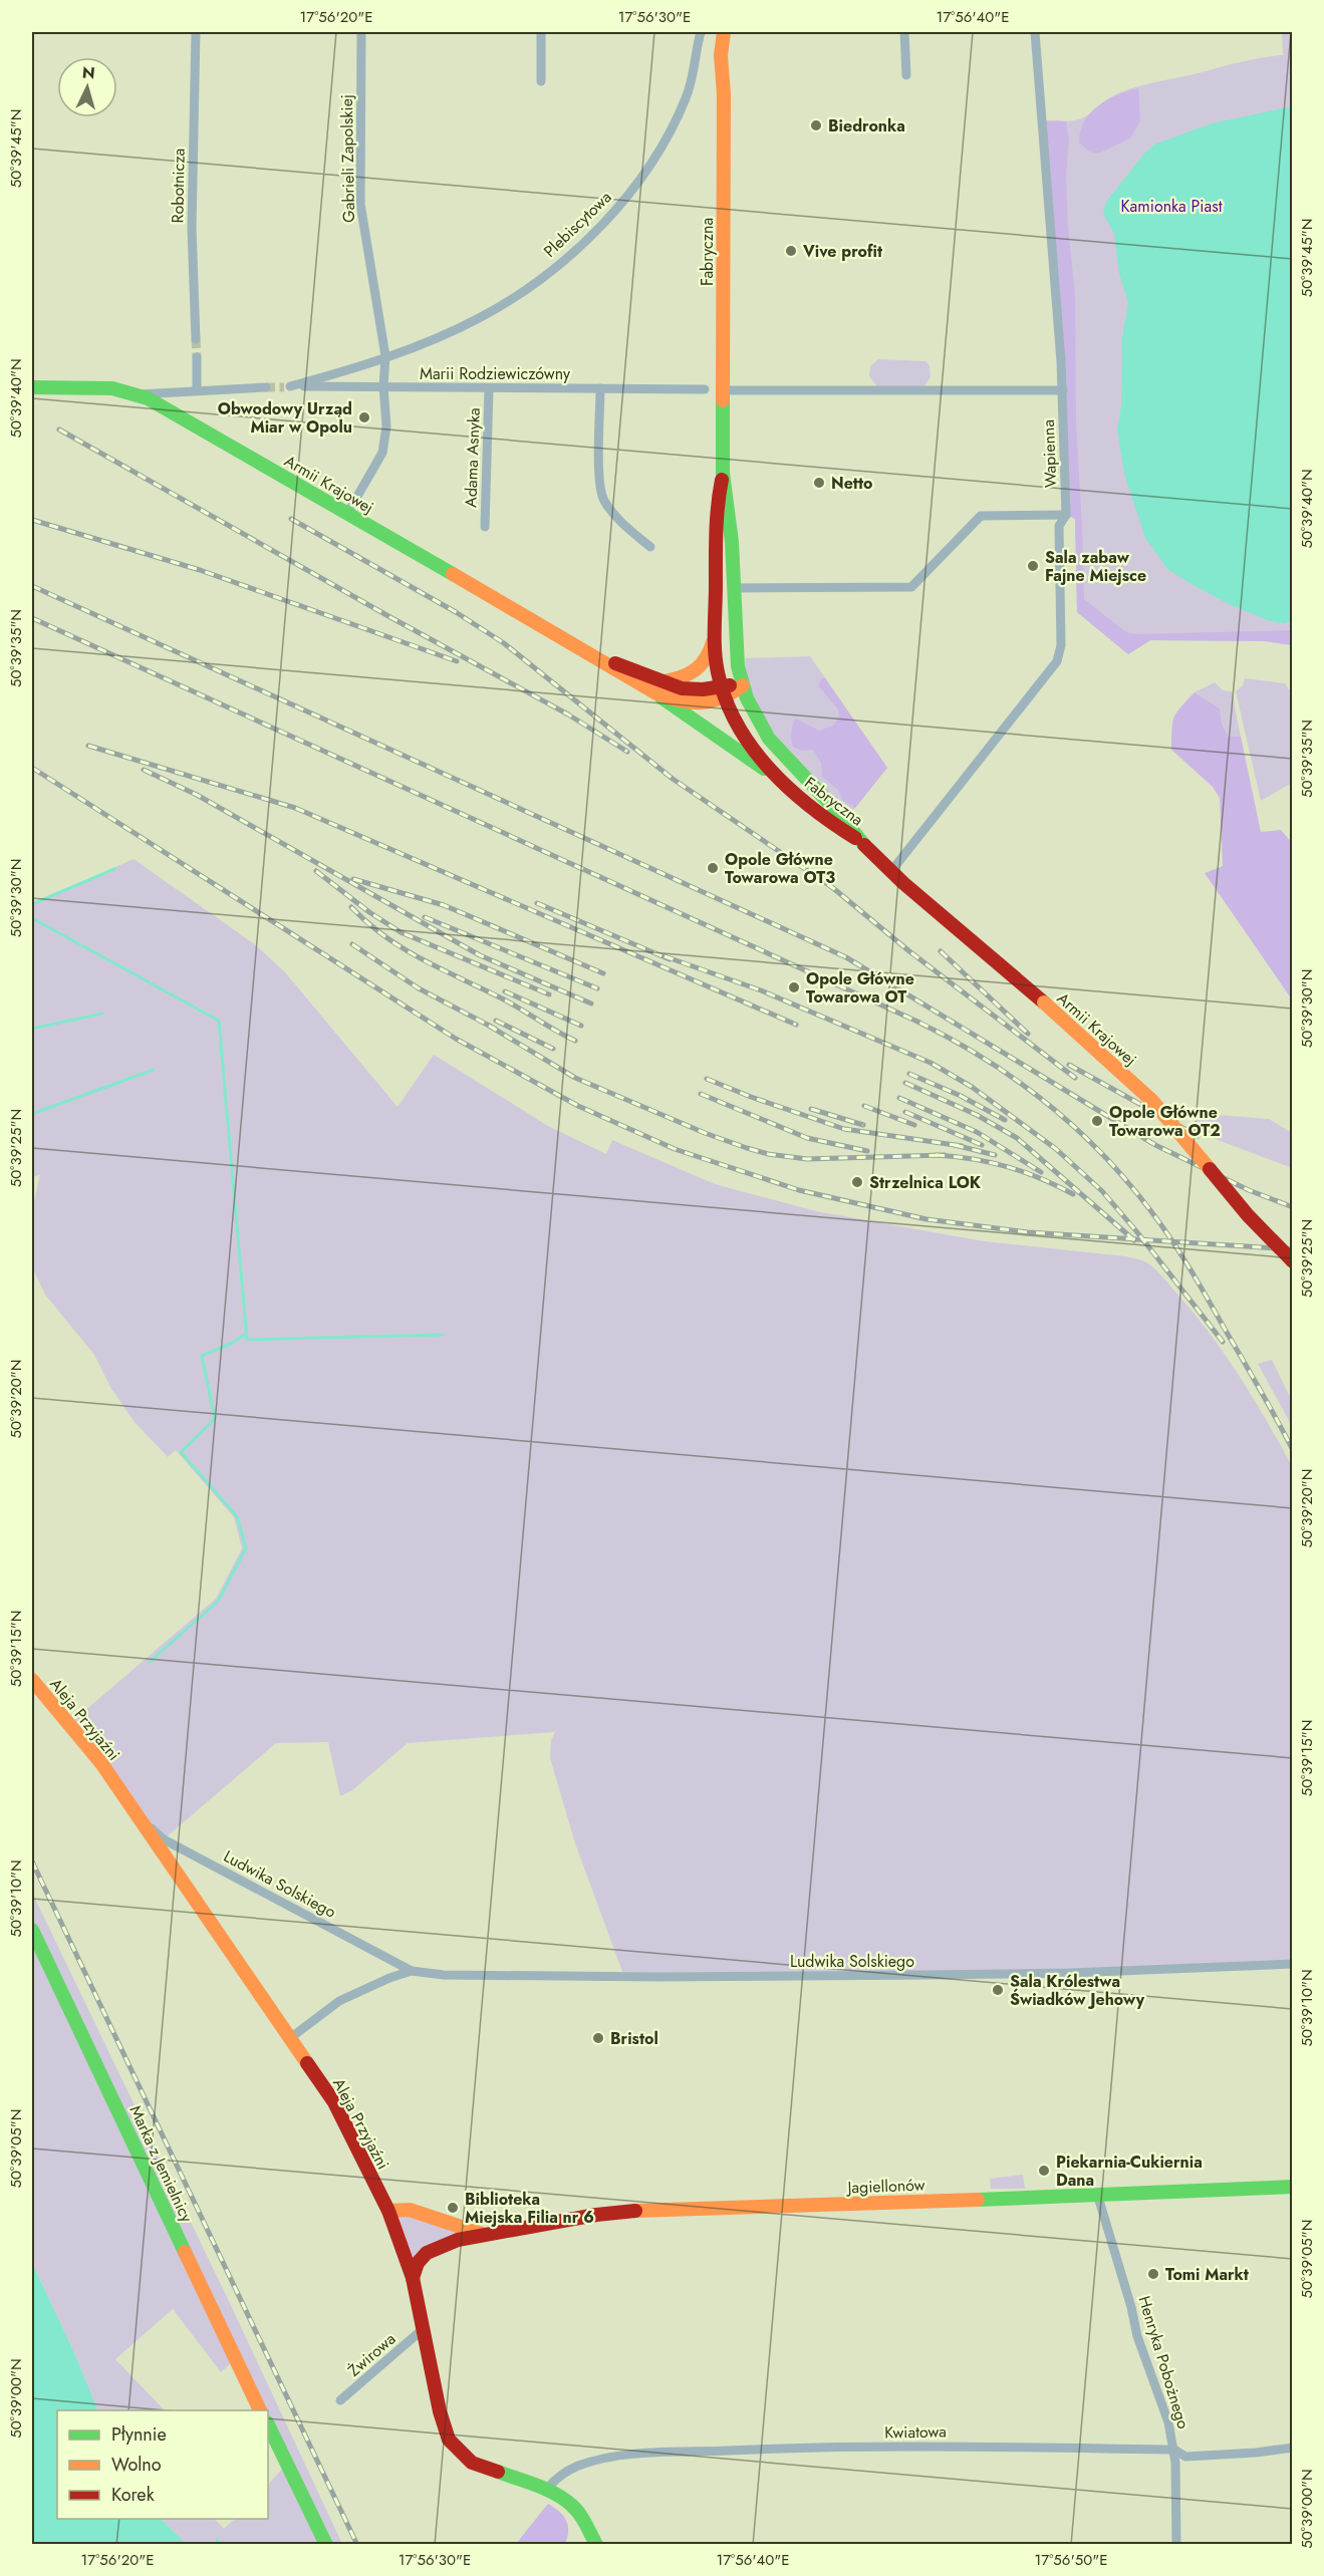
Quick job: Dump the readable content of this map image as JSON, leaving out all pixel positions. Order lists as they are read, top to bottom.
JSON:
{
  "streets": {
    "street": [
      "Gabrieli Zapolskiej",
      "Robotnicza",
      "Plebiscytowa",
      "Fabryczna",
      "Marii Rodziewiczówny",
      "Wapienna",
      "Adama Asnyka",
      "Armii Krajowej",
      "Aleja Przyjaźni",
      "Ludwika Solskiego",
      "Marka z Jemielnicy",
      "Jagiellonów",
      "Żwirowa",
      "Henryka Pobożnego",
      "Kwiatowa"
    ]
  },
  "crossings": [
    ["Gabrieli Zapolskiej", "Plebiscytowa"],
    ["Plebiscytowa", "Marii Rodziewiczówny"],
    ["Fabryczna", "Armii Krajowej"],
    ["Marii Rodziewiczówny", "Adama Asnyka"],
    ["Wapienna", "Armii Krajowej"],
    ["Aleja Przyjaźni", "Ludwika Solskiego"],
    ["Aleja Przyjaźni", "Jagiellonów"],
    ["Aleja Przyjaźni", "Żwirowa"],
    ["Aleja Przyjaźni", "Kwiatowa"],
    ["Jagiellonów", "Henryka Pobożnego"],
    ["Henryka Pobożnego", "Kwiatowa"]
  ],
  "parks": ["Kamionka Piast"],
  "places": [
    "Biedronka",
    "Vive profit",
    "Obwodowy Urząd Miar w Opolu",
    "Netto",
    "Sala zabaw Fajne Miejsce",
    "Opole Główne Towarowa OT3",
    "Opole Główne Towarowa OT",
    "Opole Główne Towarowa OT2",
    "Strzelnica LOK",
    "Sala Królestwa Świadków Jehowy",
    "Bristol",
    "Piekarnia-Cukiernia Dana",
    "Biblioteka Miejska Filia nr 6",
    "Tomi Markt"
  ],
  "legend": ["Płynnie", "Wolno", "Korek"],
  "north": "top",
  "coordinates": [
    "17°56'20\"E",
    "17°56'30\"E",
    "17°56'40\"E",
    "50°39'45\"N",
    "50°39'40\"N",
    "50°39'35\"N",
    "50°39'30\"N",
    "50°39'25\"N",
    "50°39'20\"N",
    "50°39'15\"N",
    "50°39'10\"N",
    "50°39'05\"N",
    "50°39'00\"N",
    "17°56'50\"E"
  ]
}
